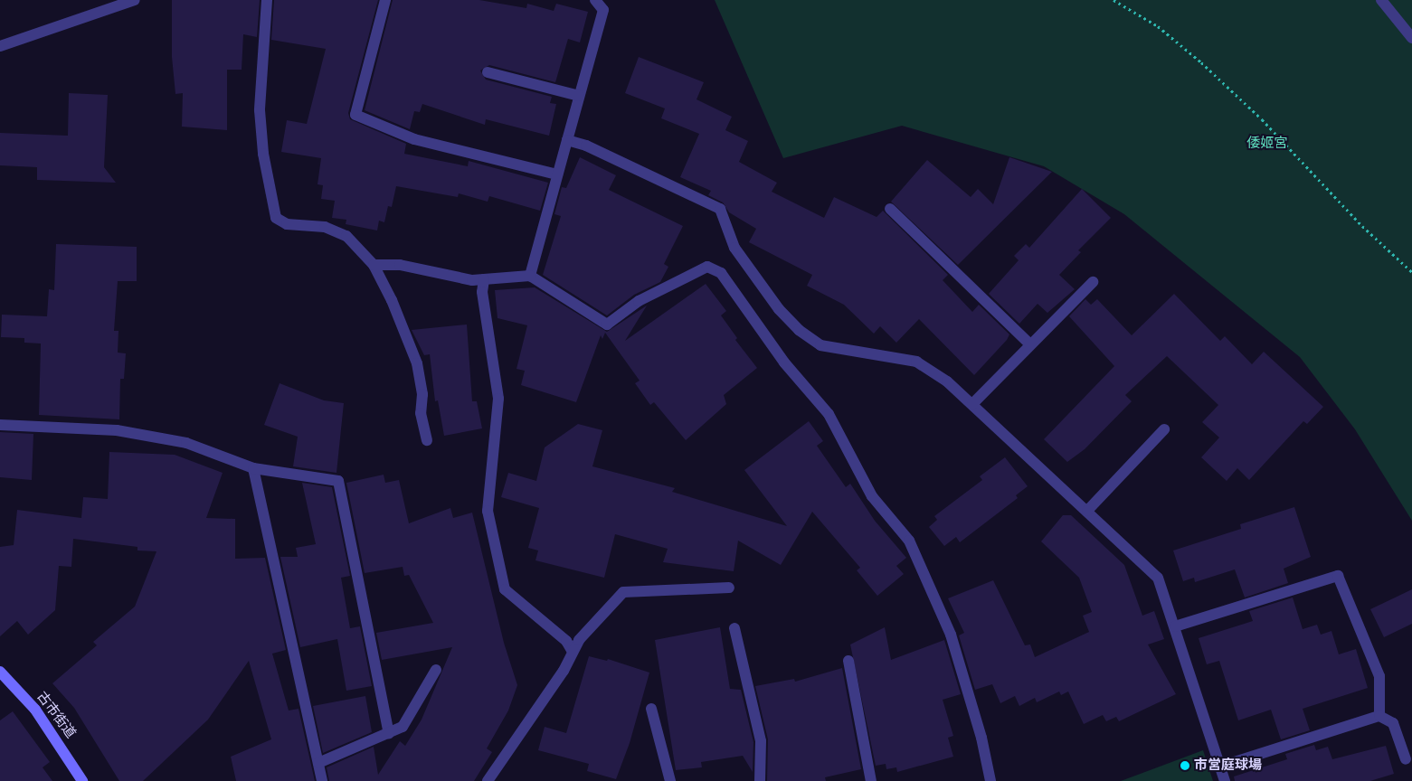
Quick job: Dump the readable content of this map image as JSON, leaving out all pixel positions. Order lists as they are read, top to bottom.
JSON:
{
  "streets": {
    "street": ["古市街道"]
  },
  "parks": ["倭姬宮"],
  "places": ["市営庭球場"]
}
